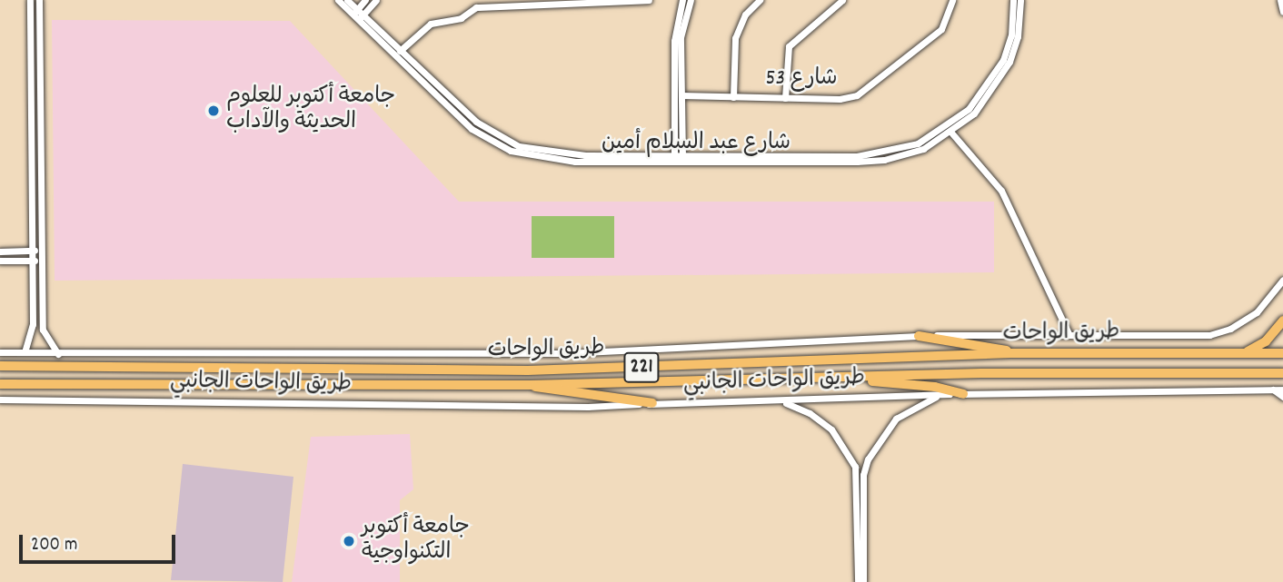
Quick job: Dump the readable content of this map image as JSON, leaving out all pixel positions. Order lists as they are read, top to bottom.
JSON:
{
  "streets": {
    "highway": ["طريق الواحات", "221"],
    "street": ["شارع 53", "شارع عبد السلام أمين", "طريق الواحات الجانبي"]
  },
  "places": ["جامعة أكتوبر للعلوم الحديثة والآداب", "جامعة أكتوبر التكنواوجية"],
  "scale_bar": "200 m"
}
